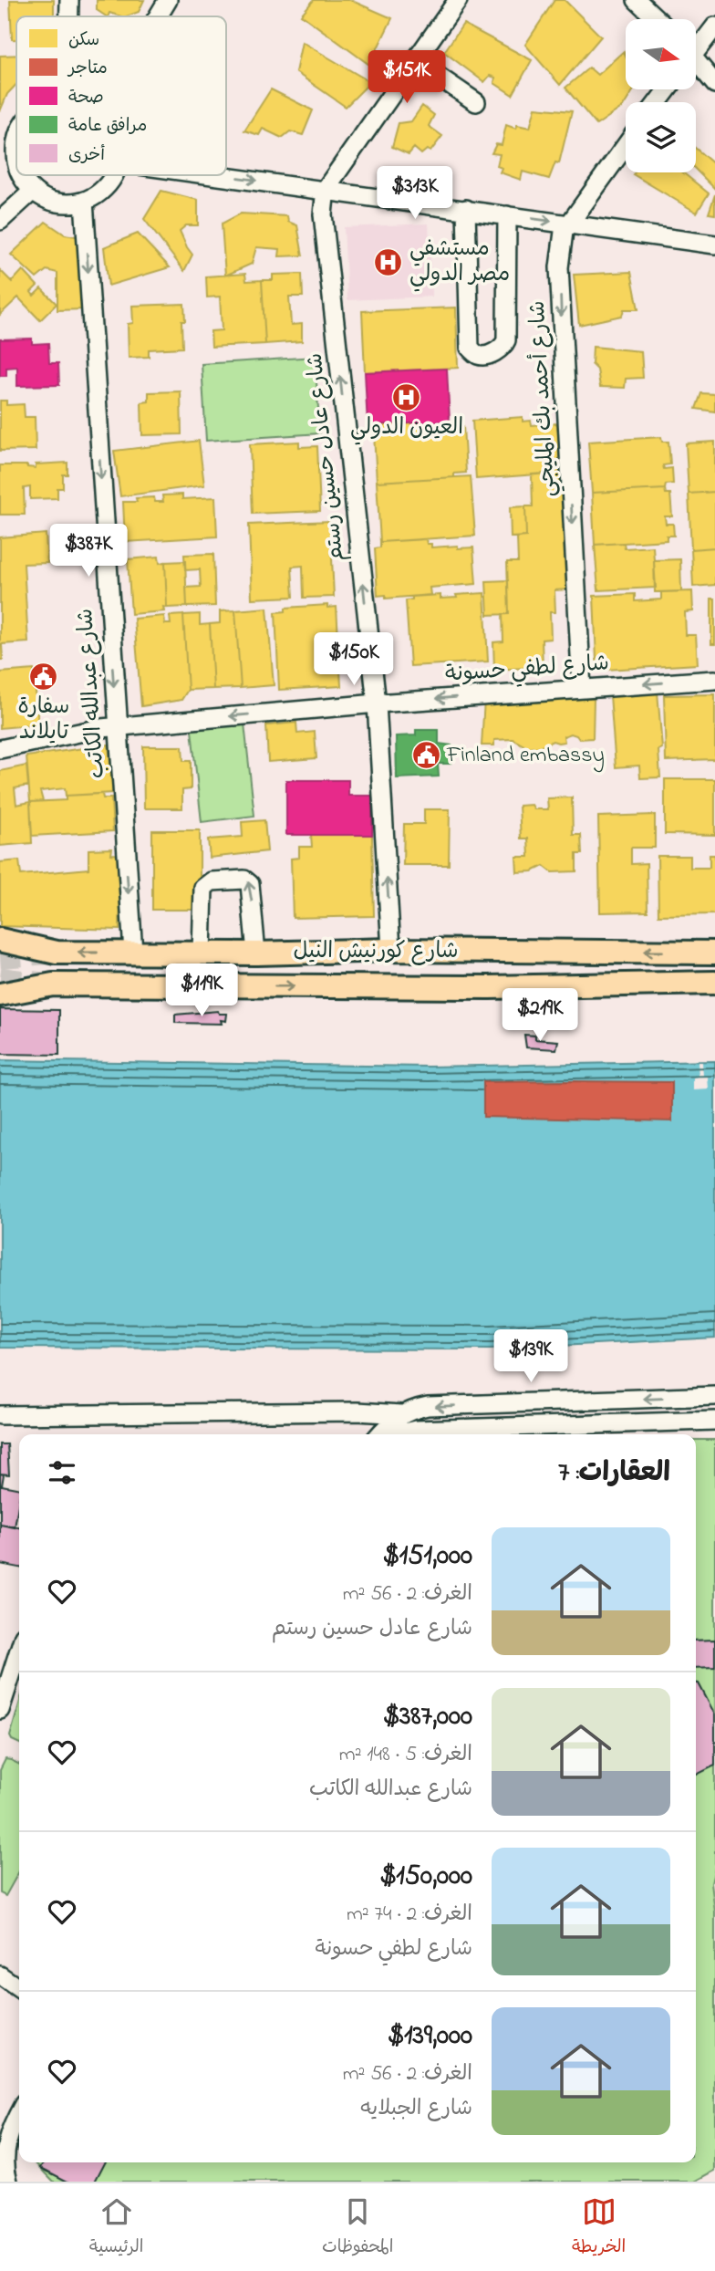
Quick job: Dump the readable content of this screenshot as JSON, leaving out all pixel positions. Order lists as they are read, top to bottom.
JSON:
{
  "streets": {
    "main road": ["شارع كورنيش النيل"],
    "street": [
      "شارع أحمد بك المليجي",
      "شارع عادل حسين رستم",
      "شارع لطفي حسونة",
      "شارع عبدالله الكاتب"
    ]
  },
  "crossings": [
    ["شارع أحمد بك المليجي", "شارع لطفي حسونة"],
    ["شارع عادل حسين رستم", "شارع لطفي حسونة"],
    ["شارع عادل حسين رستم", "شارع كورنيش النيل"],
    ["شارع لطفي حسونة", "شارع عبدالله الكاتب"],
    ["شارع عبدالله الكاتب", "شارع كورنيش النيل"]
  ],
  "one_way": [
    "شارع أحمد بك المليجي",
    "شارع عادل حسين رستم",
    "شارع لطفي حسونة",
    "شارع عبدالله الكاتب"
  ],
  "places": {
    "hospital": ["مستشفي مصر الدولي", "العيون الدولي"],
    "public building": ["سفارة تايلاند", "Finland embassy"]
  },
  "legend": [
    "سكن",
    "متاجر",
    "صحة",
    "مرافق عامة",
    "أخرى"
  ],
  "north": "right",
  "page": {
    "price": [
      "$151K",
      "$313K",
      "$387K",
      "$150K",
      "$119K",
      "$219K",
      "$139K"
    ],
    "heading": "العقارات: 7",
    "list": [
      {
        "name": "$151,000",
        "note": "الغرف: 2 · 56 m² · شارع عادل حسين رستم"
      },
      {
        "name": "$387,000",
        "note": "الغرف: 5 · 148 m² · شارع عبدالله الكاتب"
      },
      {
        "name": "$150,000",
        "note": "الغرف: 2 · 74 m² · شارع لطفي حسونة"
      },
      {
        "name": "$139,000",
        "note": "الغرف: 2 · 56 m² · شارع الجبلايه"
      }
    ],
    "tabs": ["الخريطة", "المحفوظات", "الرئيسية"]
  }
}
